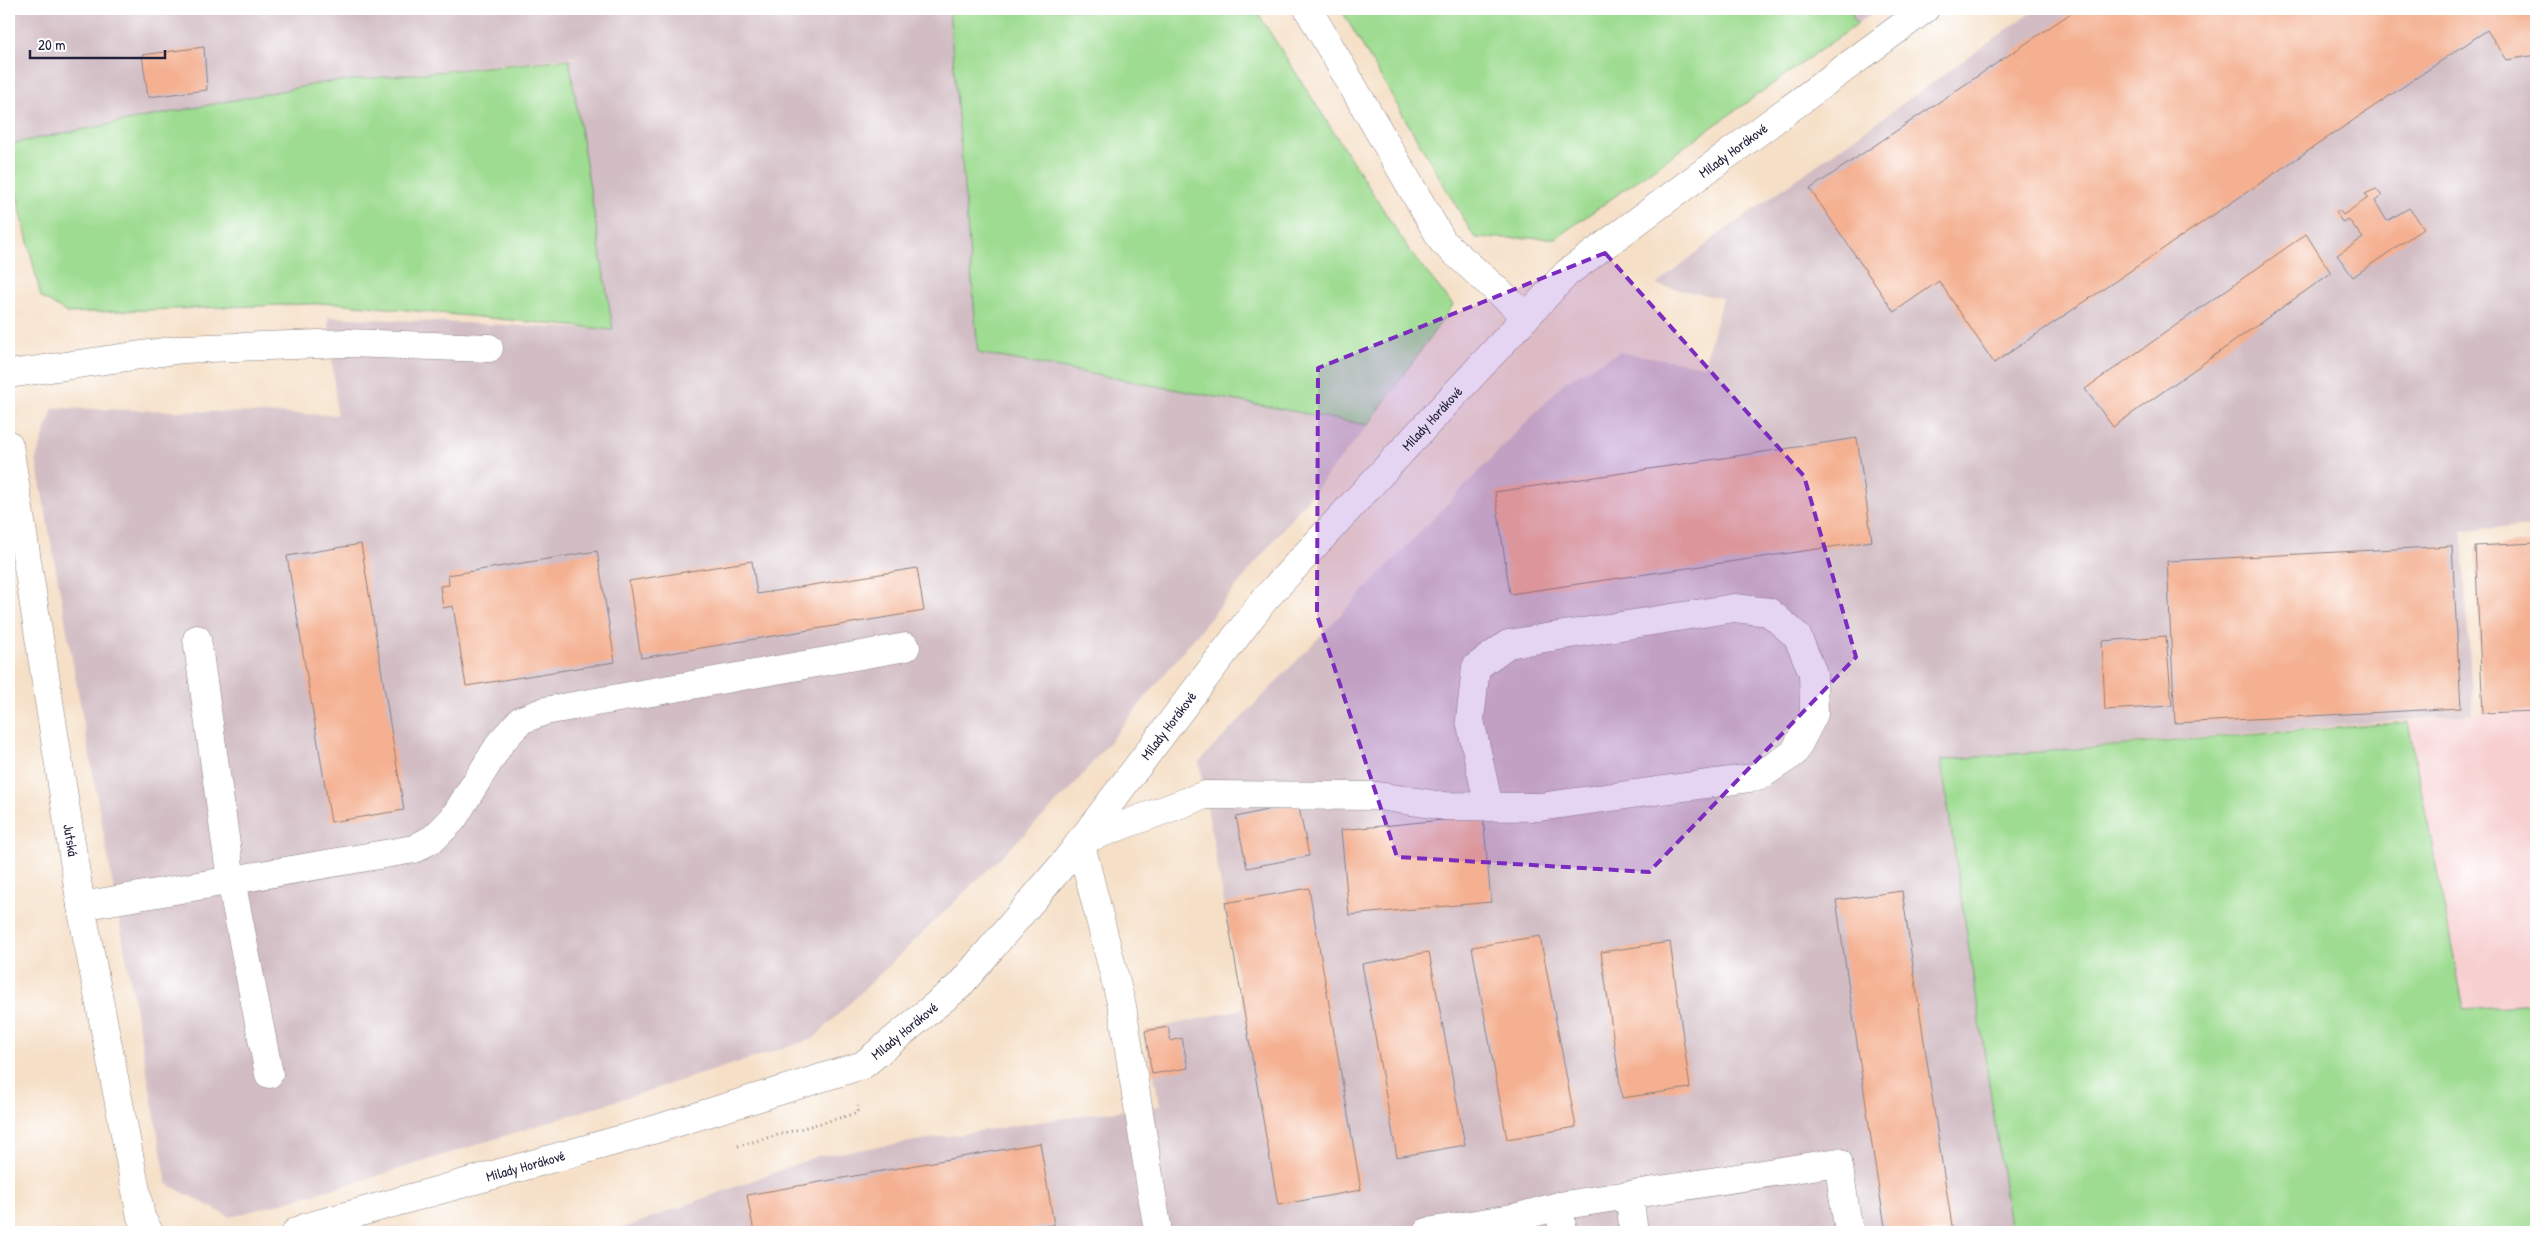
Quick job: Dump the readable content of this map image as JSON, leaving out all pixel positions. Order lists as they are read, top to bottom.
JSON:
{
  "streets": {
    "street": ["Milady Horákové", "Jutská"]
  },
  "scale_bar": "20 m"
}
